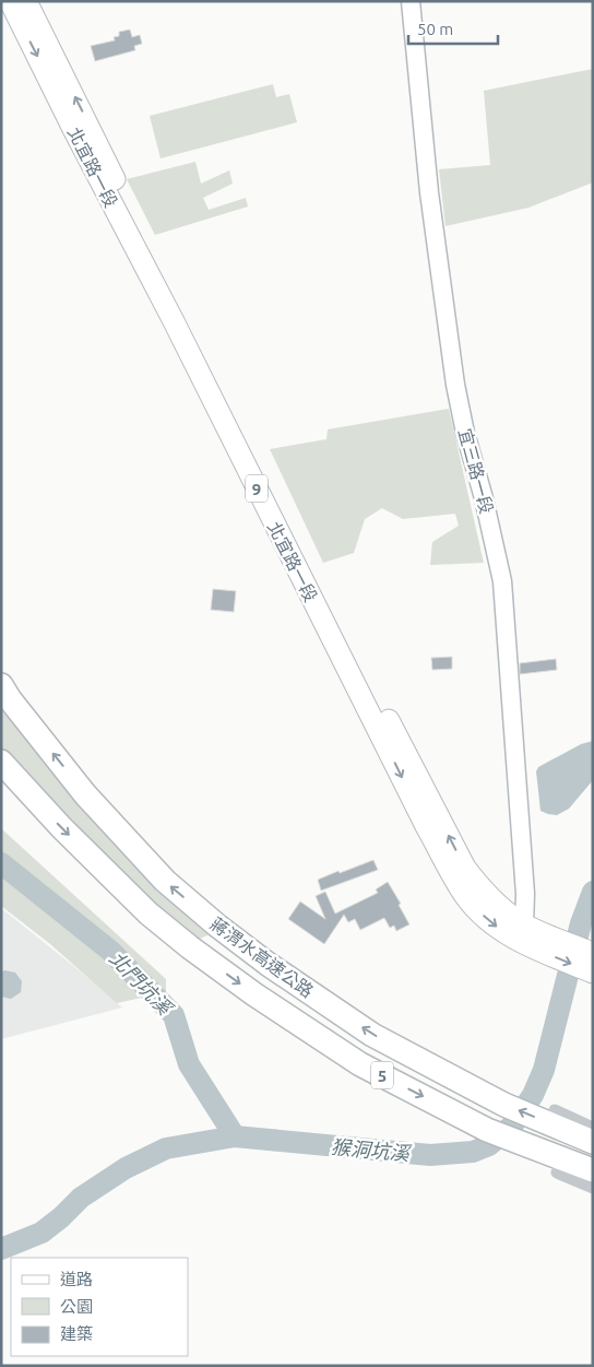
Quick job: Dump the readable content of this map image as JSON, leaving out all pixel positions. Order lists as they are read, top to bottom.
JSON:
{
  "streets": {
    "highway": ["蔣渭水高速公路", "5"],
    "main road": ["北宜路一段", "9"],
    "street": ["宜三路一段"]
  },
  "crossings": [
    ["北宜路一段", "宜三路一段"],
    ["北宜路一段", "9"],
    ["宜三路一段", "9"]
  ],
  "water": ["北門坑溪", "猴洞坑溪"],
  "legend": ["道路", "公園", "建築"],
  "scale_bar": "50 m"
}
